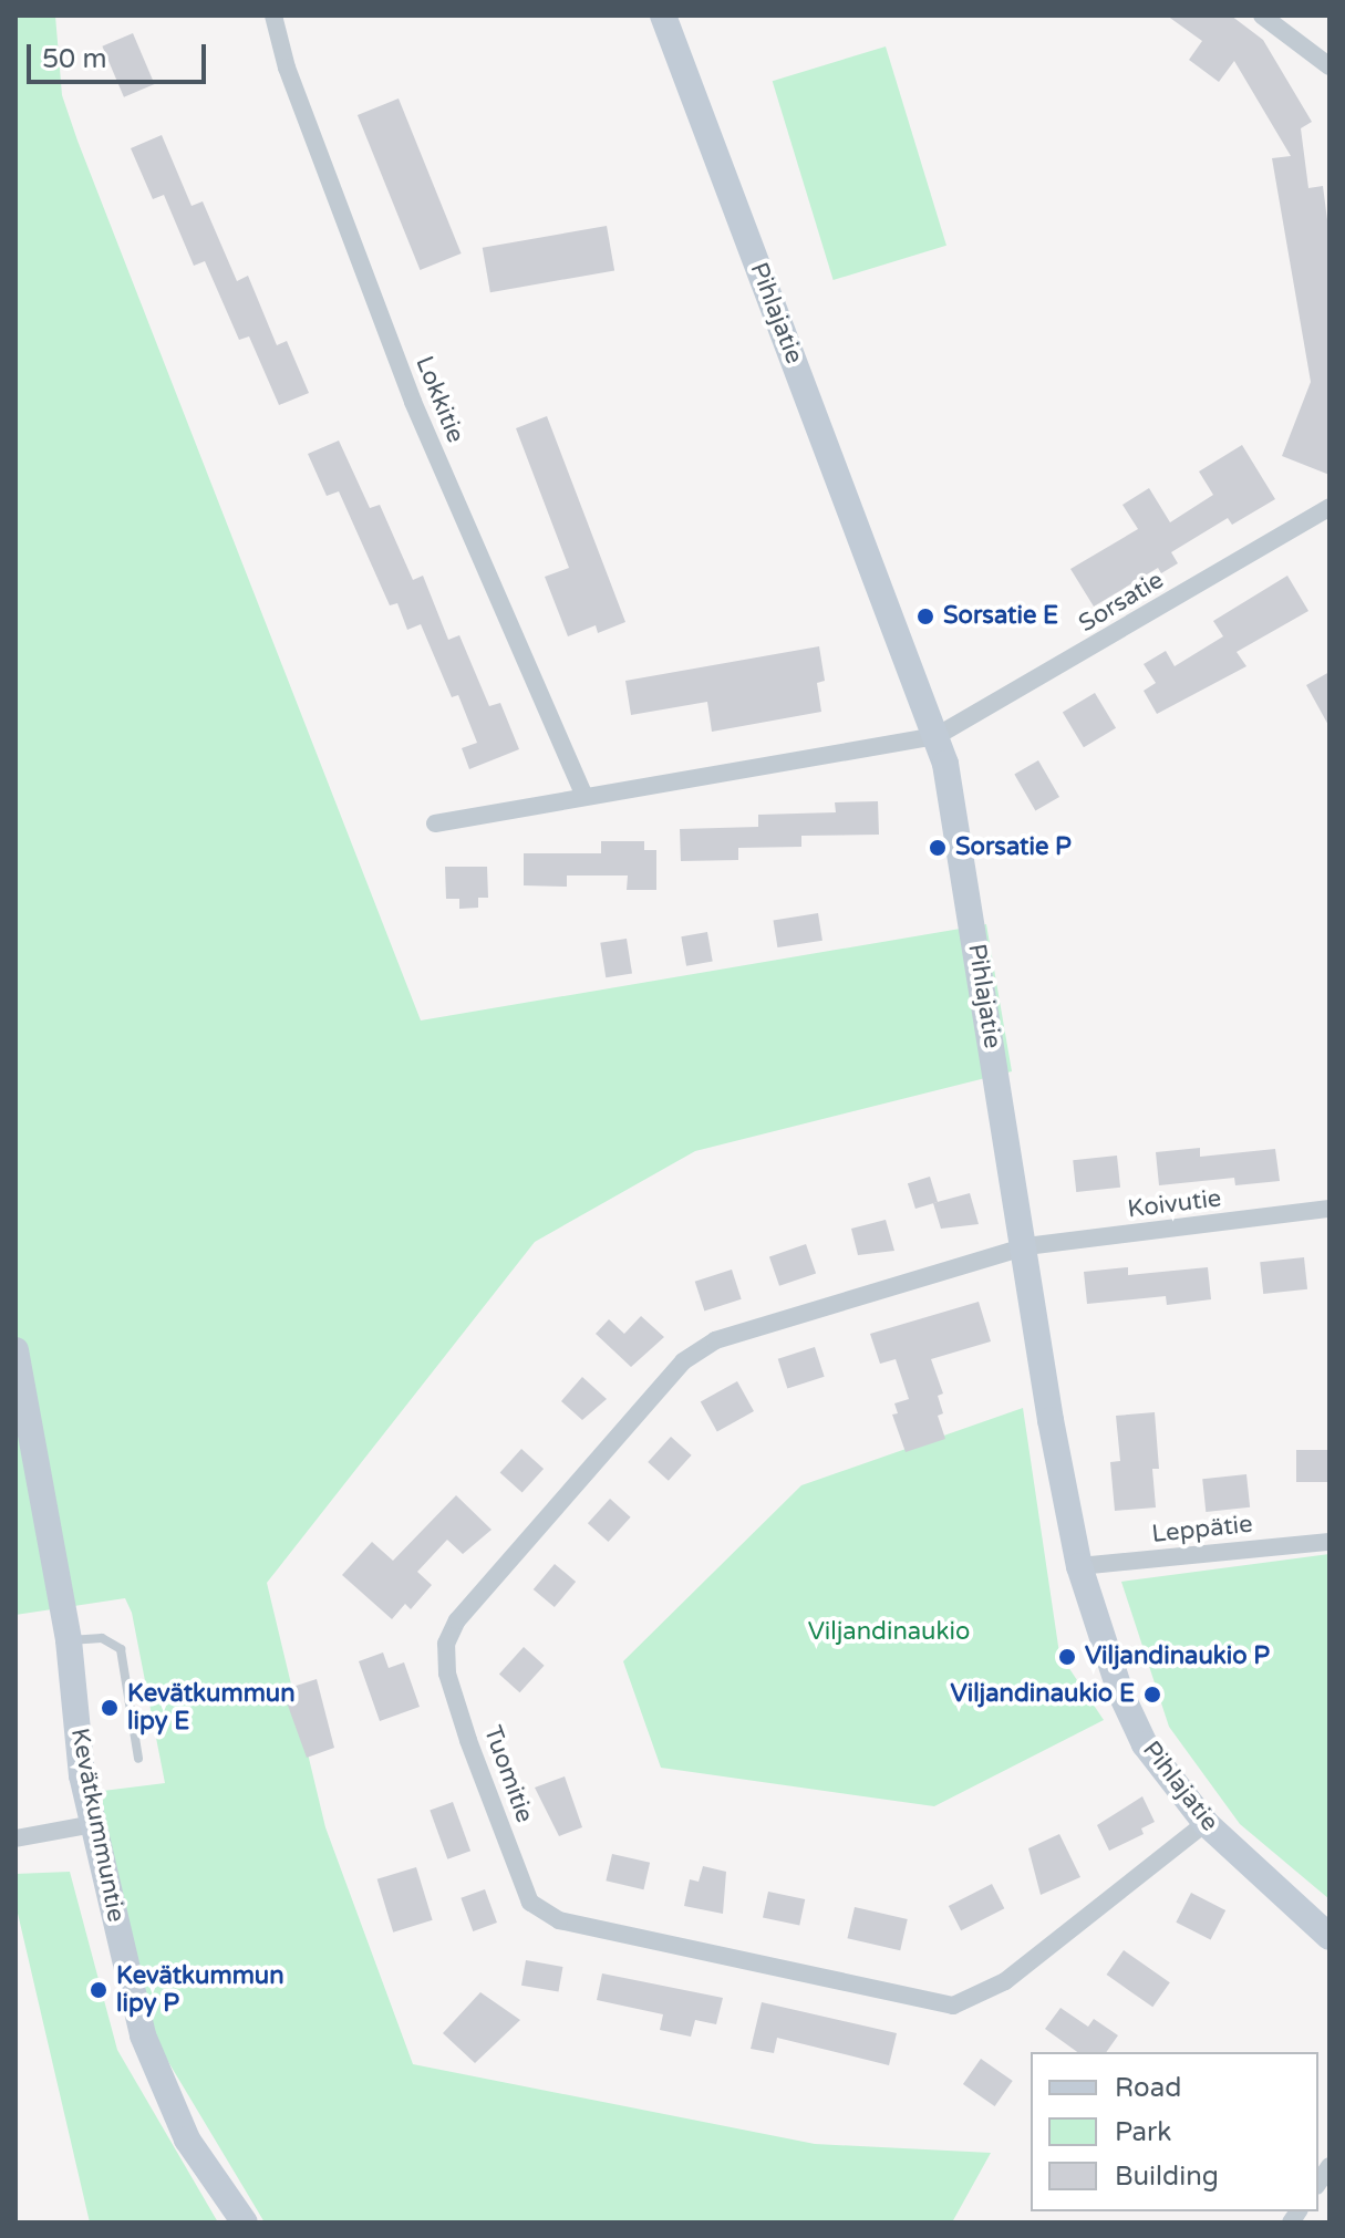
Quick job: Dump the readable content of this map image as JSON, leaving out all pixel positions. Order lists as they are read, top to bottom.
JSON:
{
  "streets": {
    "street": [
      "Pihlajatie",
      "Lokkitie",
      "Sorsatie",
      "Koivutie",
      "Leppätie",
      "Tuomitie",
      "Kevätkummuntie"
    ]
  },
  "crossings": [
    ["Pihlajatie", "Sorsatie"],
    ["Pihlajatie", "Koivutie"],
    ["Pihlajatie", "Leppätie"],
    ["Pihlajatie", "Tuomitie"],
    ["Koivutie", "Tuomitie"]
  ],
  "parks": ["Viljandinaukio"],
  "places": [
    "Sorsatie E",
    "Sorsatie P",
    "Viljandinaukio P",
    "Viljandinaukio E",
    "Kevätkummun lipy E",
    "Kevätkummun lipy P"
  ],
  "legend": ["Road", "Park", "Building"],
  "scale_bar": "50 m"
}
